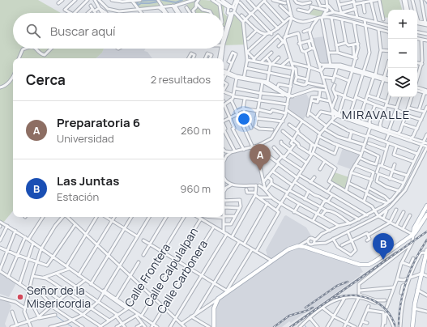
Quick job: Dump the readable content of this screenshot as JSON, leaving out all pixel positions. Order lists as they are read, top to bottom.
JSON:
{
  "streets": {
    "street": ["Calle Calpulalpan", "Calle Frontera", "Calle Carbonera"]
  },
  "districts": ["MIRAVALLE"],
  "places": ["Señor de la Misericordia"],
  "page": {
    "map_buttons": ["+", "−"],
    "search": "Buscar aquí",
    "heading": ["Cerca", "2 resultados"],
    "list": [
      {
        "mark": "A",
        "name": "Preparatoria 6",
        "note": "Universidad",
        "value": "260 m"
      },
      {
        "mark": "B",
        "name": "Las Juntas",
        "note": "Estación",
        "value": "960 m"
      }
    ],
    "pins": ["A", "B"]
  }
}
